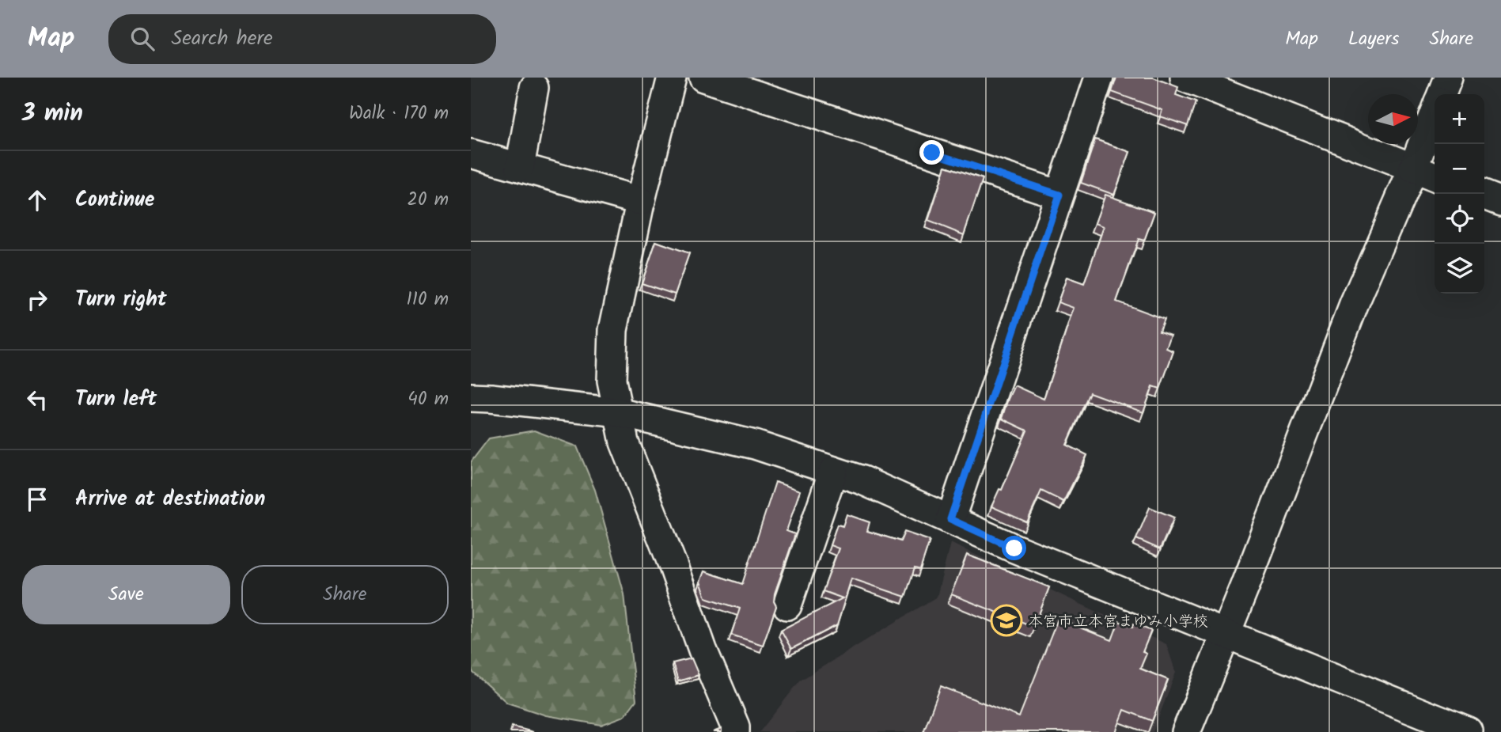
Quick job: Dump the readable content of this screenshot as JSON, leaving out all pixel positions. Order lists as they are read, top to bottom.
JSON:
{
  "places": {
    "school or university": ["本宮市立本宮まゆみ小学校"]
  },
  "north": "right",
  "page": {
    "header": "Map",
    "search": "Search here",
    "nav": ["Map", "Layers", "Share"],
    "heading": ["3 min", "Walk · 170 m"],
    "map_buttons": ["+", "−"],
    "list": [
      ["Continue", "20 m"],
      ["Turn right", "110 m"],
      ["Turn left", "40 m"],
      "Arrive at destination"
    ],
    "buttons": ["Save", "Share"]
  }
}
